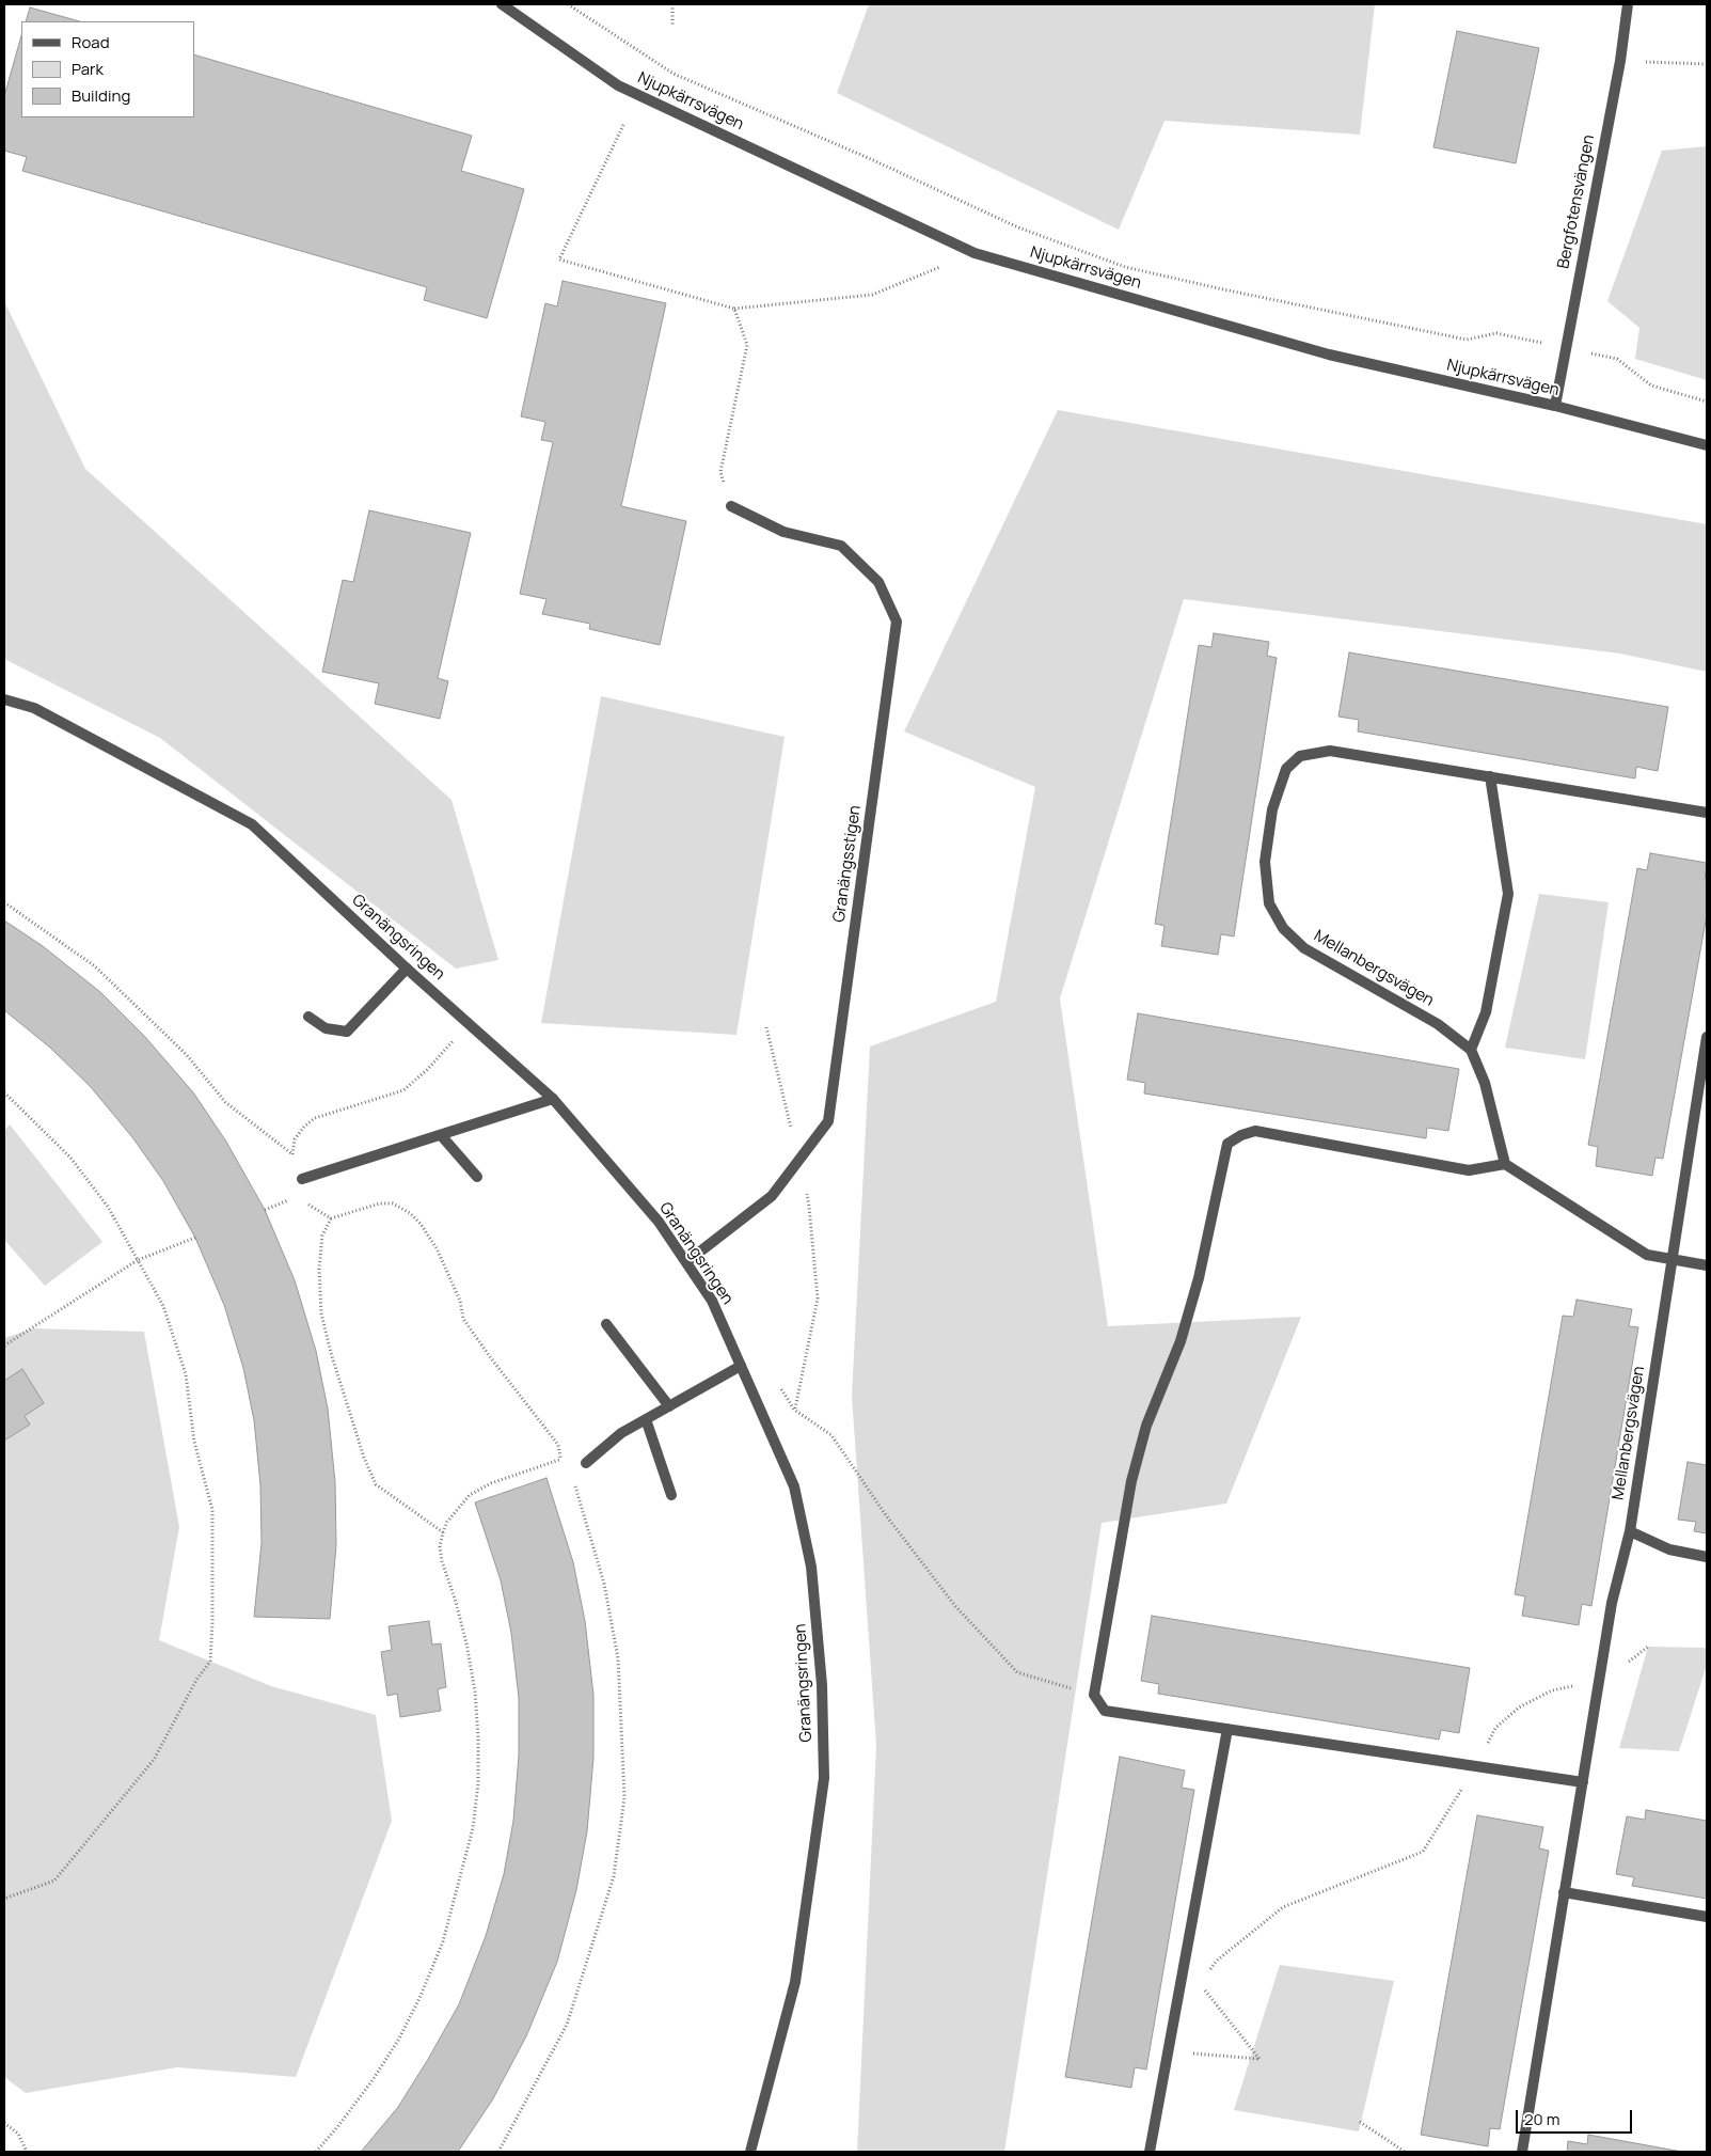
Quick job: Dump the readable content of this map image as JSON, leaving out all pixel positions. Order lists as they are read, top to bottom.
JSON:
{
  "streets": {
    "street": [
      "Njupkärrsvägen",
      "Bergfotensvängen",
      "Granängsstigen",
      "Granängsringen",
      "Mellanbergsvägen"
    ]
  },
  "crossings": [
    ["Njupkärrsvägen", "Bergfotensvängen"],
    ["Granängsstigen", "Granängsringen"]
  ],
  "legend": ["Road", "Park", "Building"],
  "scale_bar": "20 m"
}
